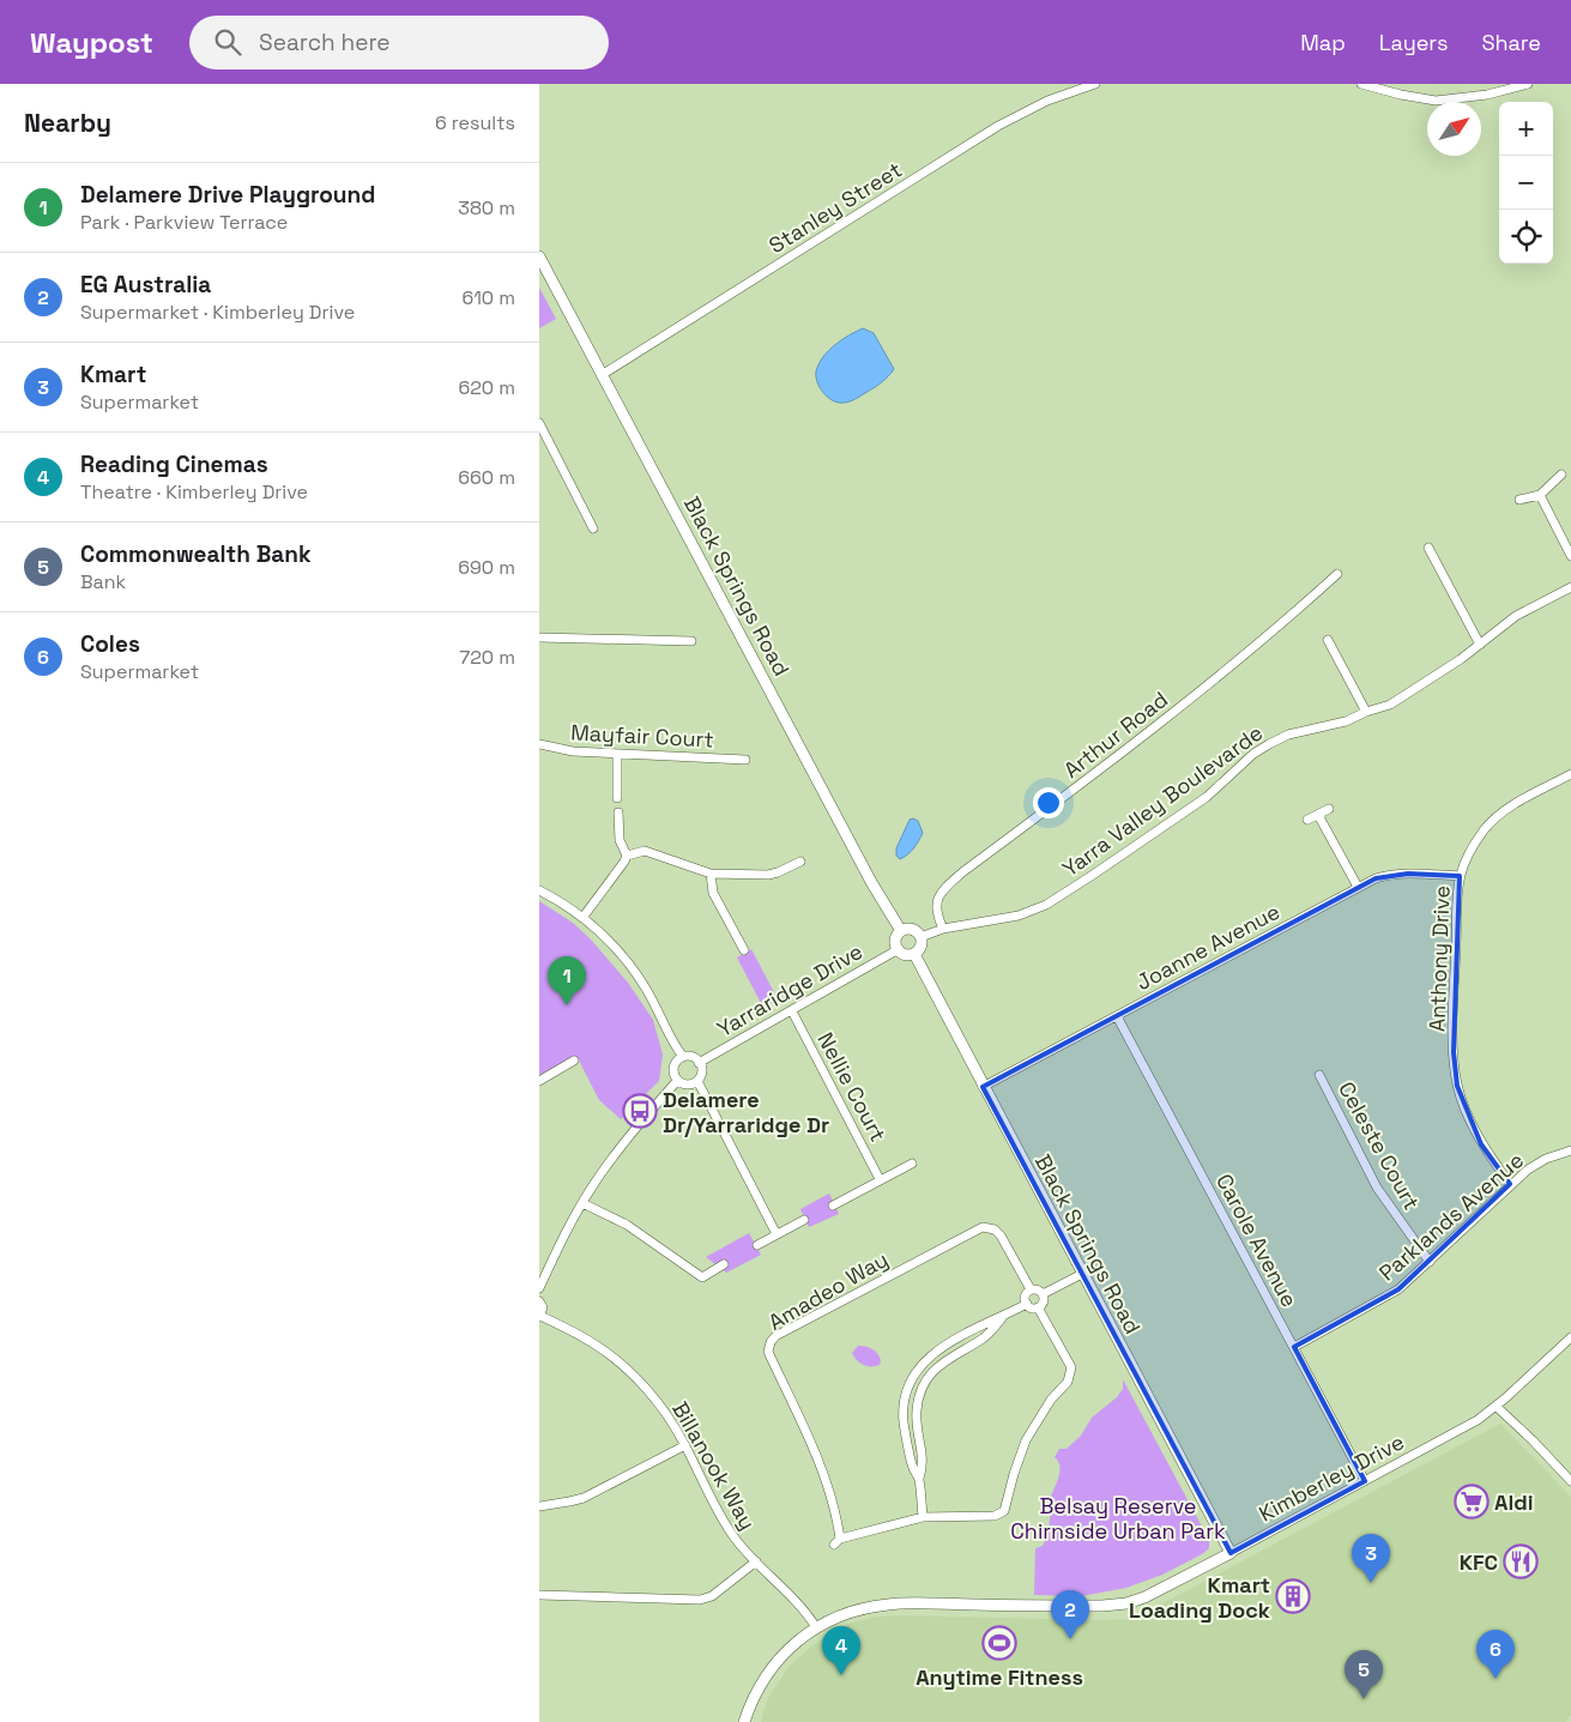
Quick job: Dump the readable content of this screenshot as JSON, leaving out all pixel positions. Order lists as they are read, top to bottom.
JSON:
{
  "streets": {
    "main road": ["Black Springs Road", "Kimberley Drive"],
    "street": [
      "Stanley Street",
      "Arthur Road",
      "Mayfair Court",
      "Yarra Valley Boulevarde",
      "Joanne Avenue",
      "Anthony Drive",
      "Yarraridge Drive",
      "Nellie Court",
      "Celeste Court",
      "Parklands Avenue",
      "Carole Avenue",
      "Amadeo Way",
      "Billanook Way"
    ]
  },
  "crossings": [
    ["Stanley Street", "Black Springs Road"],
    ["Black Springs Road", "Yarra Valley Boulevarde"],
    ["Black Springs Road", "Joanne Avenue"],
    ["Black Springs Road", "Yarraridge Drive"],
    ["Black Springs Road", "Kimberley Drive"],
    ["Arthur Road", "Yarra Valley Boulevarde"],
    ["Yarra Valley Boulevarde", "Yarraridge Drive"],
    ["Joanne Avenue", "Anthony Drive"],
    ["Joanne Avenue", "Carole Avenue"],
    ["Anthony Drive", "Parklands Avenue"],
    ["Yarraridge Drive", "Nellie Court"],
    ["Celeste Court", "Parklands Avenue"],
    ["Parklands Avenue", "Carole Avenue"],
    ["Carole Avenue", "Kimberley Drive"],
    ["Billanook Way", "Kimberley Drive"]
  ],
  "parks": ["Belsay Reserve Chirnside Urban Park"],
  "places": {
    "bus stop": ["Delamere Dr/Yarraridge Dr"],
    "supermarket": ["Aldi"],
    "restaurant": ["KFC"],
    "building": ["Kmart Loading Dock"],
    "sports": ["Anytime Fitness"]
  },
  "north": "top right",
  "page": {
    "header": "Waypost",
    "search": "Search here",
    "nav": ["Map", "Layers", "Share"],
    "heading": ["Nearby", "6 results"],
    "map_buttons": ["+", "−"],
    "list": [
      {
        "mark": "1",
        "name": "Delamere Drive Playground",
        "note": "Park · Parkview Terrace",
        "value": "380 m"
      },
      {
        "mark": "2",
        "name": "EG Australia",
        "note": "Supermarket · Kimberley Drive",
        "value": "610 m"
      },
      {
        "mark": "3",
        "name": "Kmart",
        "note": "Supermarket",
        "value": "620 m"
      },
      {
        "mark": "4",
        "name": "Reading Cinemas",
        "note": "Theatre · Kimberley Drive",
        "value": "660 m"
      },
      {
        "mark": "5",
        "name": "Commonwealth Bank",
        "note": "Bank",
        "value": "690 m"
      },
      {
        "mark": "6",
        "name": "Coles",
        "note": "Supermarket",
        "value": "720 m"
      }
    ],
    "pins": [
      "1",
      "3",
      "2",
      "4",
      "6",
      "5"
    ]
  }
}
